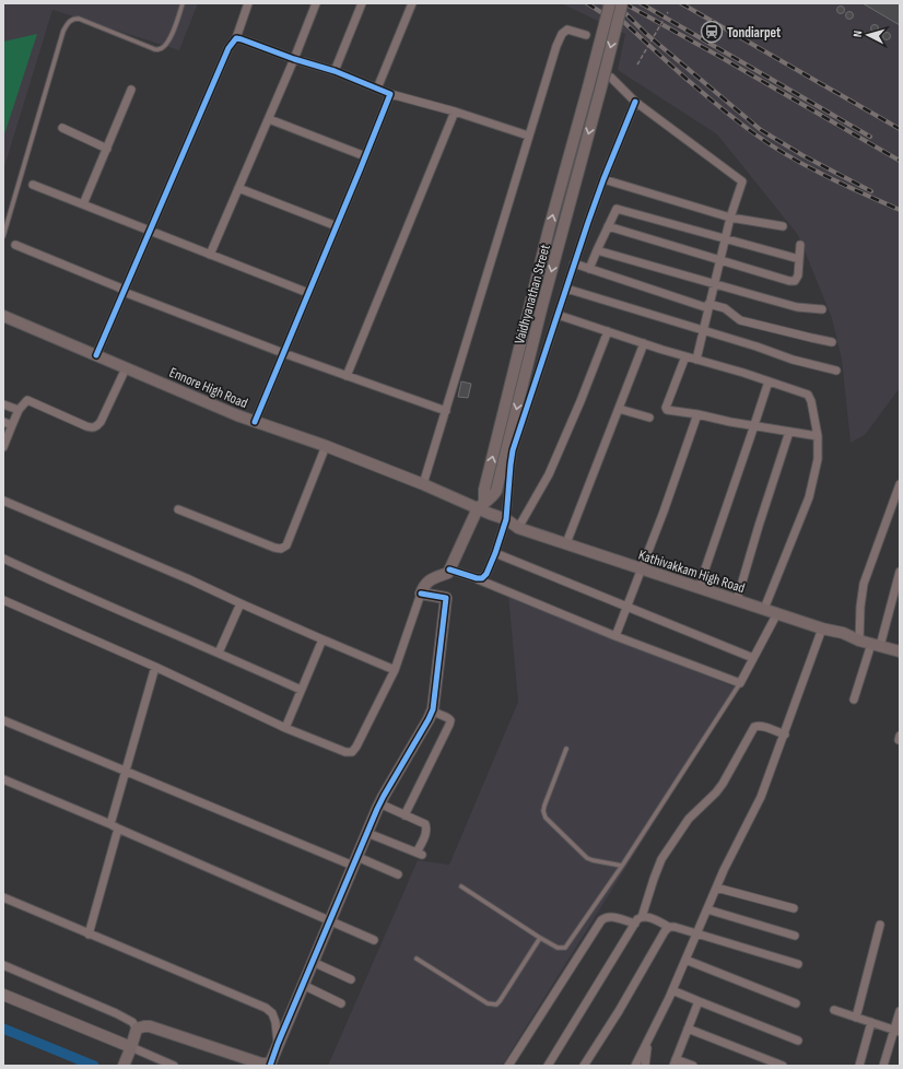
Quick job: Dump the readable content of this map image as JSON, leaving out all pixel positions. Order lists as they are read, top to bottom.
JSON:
{
  "streets": {
    "main road": ["Vaidhyanathan Street", "Ennore High Road", "Kathivakkam High Road"]
  },
  "crossings": [
    ["Vaidhyanathan Street", "Ennore High Road"],
    ["Vaidhyanathan Street", "Kathivakkam High Road"],
    ["Ennore High Road", "Kathivakkam High Road"]
  ],
  "places": {
    "station": ["Tondiarpet"]
  },
  "north": "left"
}
